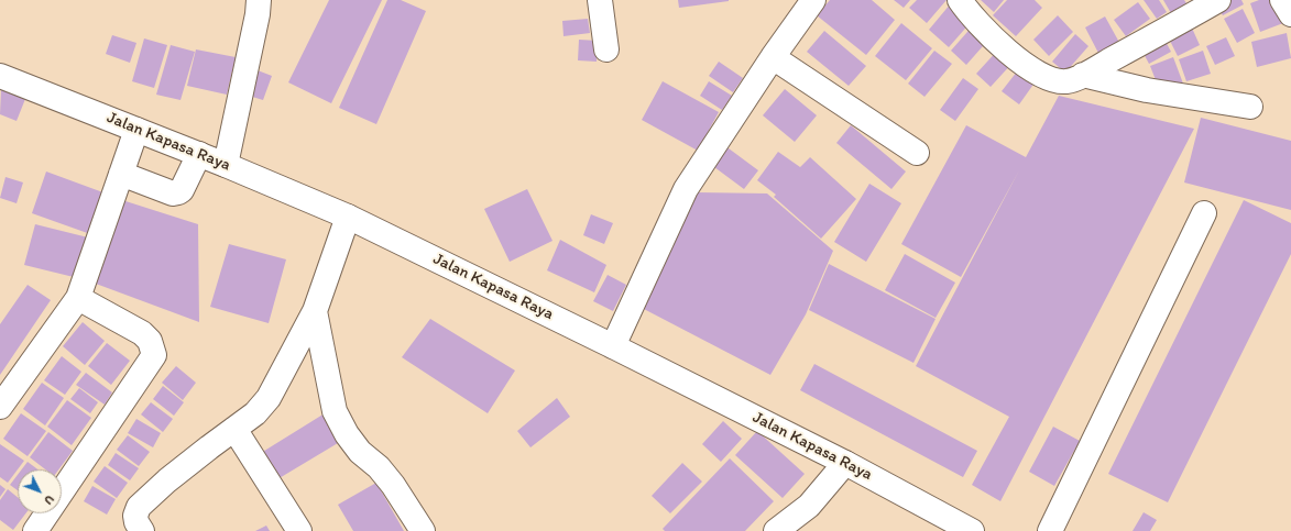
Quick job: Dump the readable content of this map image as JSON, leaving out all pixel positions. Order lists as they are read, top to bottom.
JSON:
{
  "streets": {
    "street": ["Jalan Kapasa Raya"]
  },
  "north": "bottom right"
}
